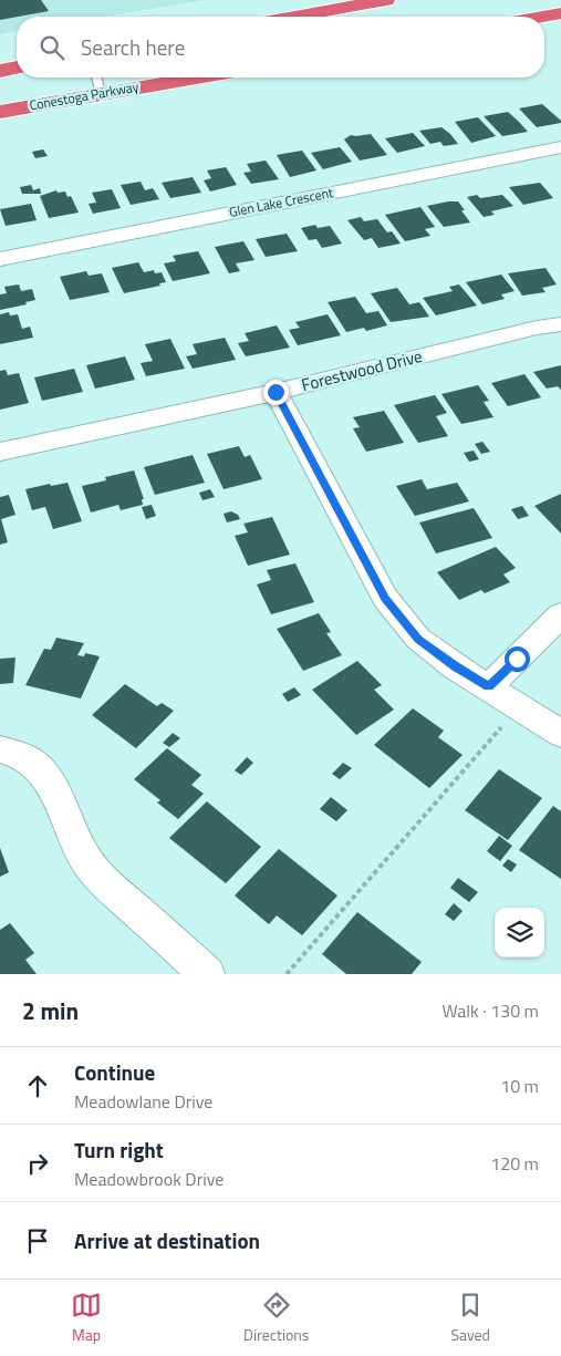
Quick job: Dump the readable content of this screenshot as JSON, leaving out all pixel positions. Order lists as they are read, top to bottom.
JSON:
{
  "streets": {
    "highway": ["Conestoga Parkway"],
    "street": ["Glen Lake Crescent", "Forestwood Drive"]
  },
  "page": {
    "search": "Search here",
    "heading": ["2 min", "Walk · 130 m"],
    "list": [
      ["Continue", "Meadowlane Drive", "10 m"],
      ["Turn right", "Meadowbrook Drive", "120 m"],
      "Arrive at destination"
    ],
    "nav": ["Map", "Directions", "Saved"]
  }
}
